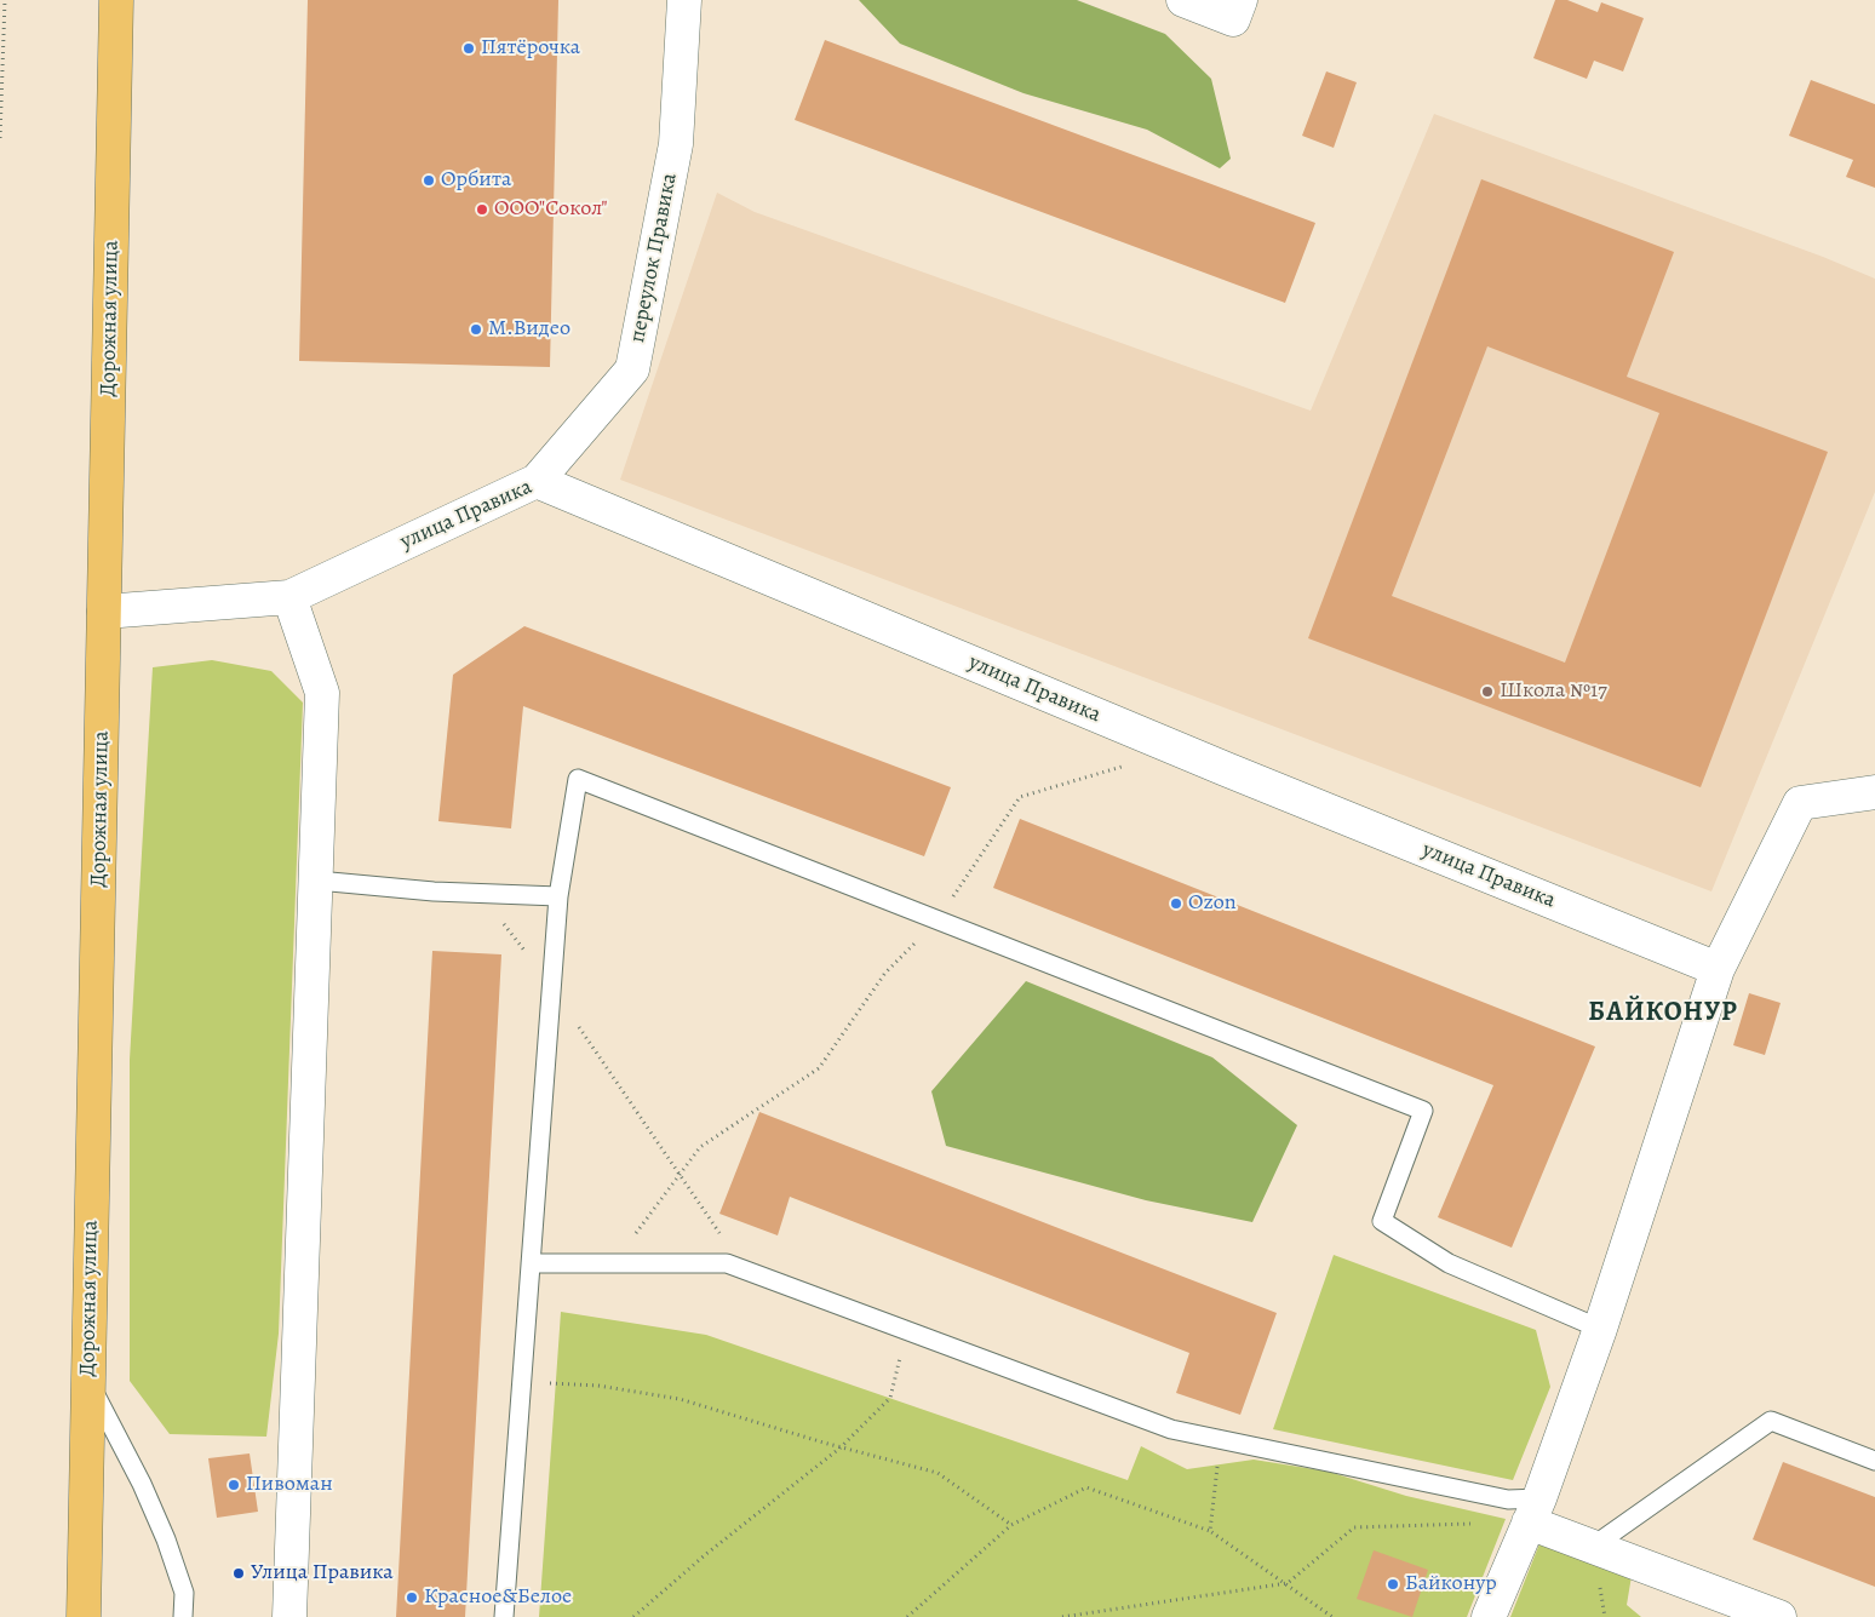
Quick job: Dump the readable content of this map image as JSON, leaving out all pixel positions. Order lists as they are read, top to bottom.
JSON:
{
  "streets": {
    "main road": ["Дорожная улица"],
    "street": ["переулок Правика", "улица Правика"]
  },
  "crossings": [
    ["переулок Правика", "улица Правика"],
    ["Дорожная улица", "улица Правика"]
  ],
  "districts": ["БАЙКОНУР"],
  "places": [
    "Пятёрочка",
    "Орбита",
    "ООО\"Сокол\"",
    "М.Видео",
    "Школа №17",
    "Ozon",
    "Пивоман",
    "Улица Правика",
    "Байконур",
    "Красное&Белое"
  ]
}
